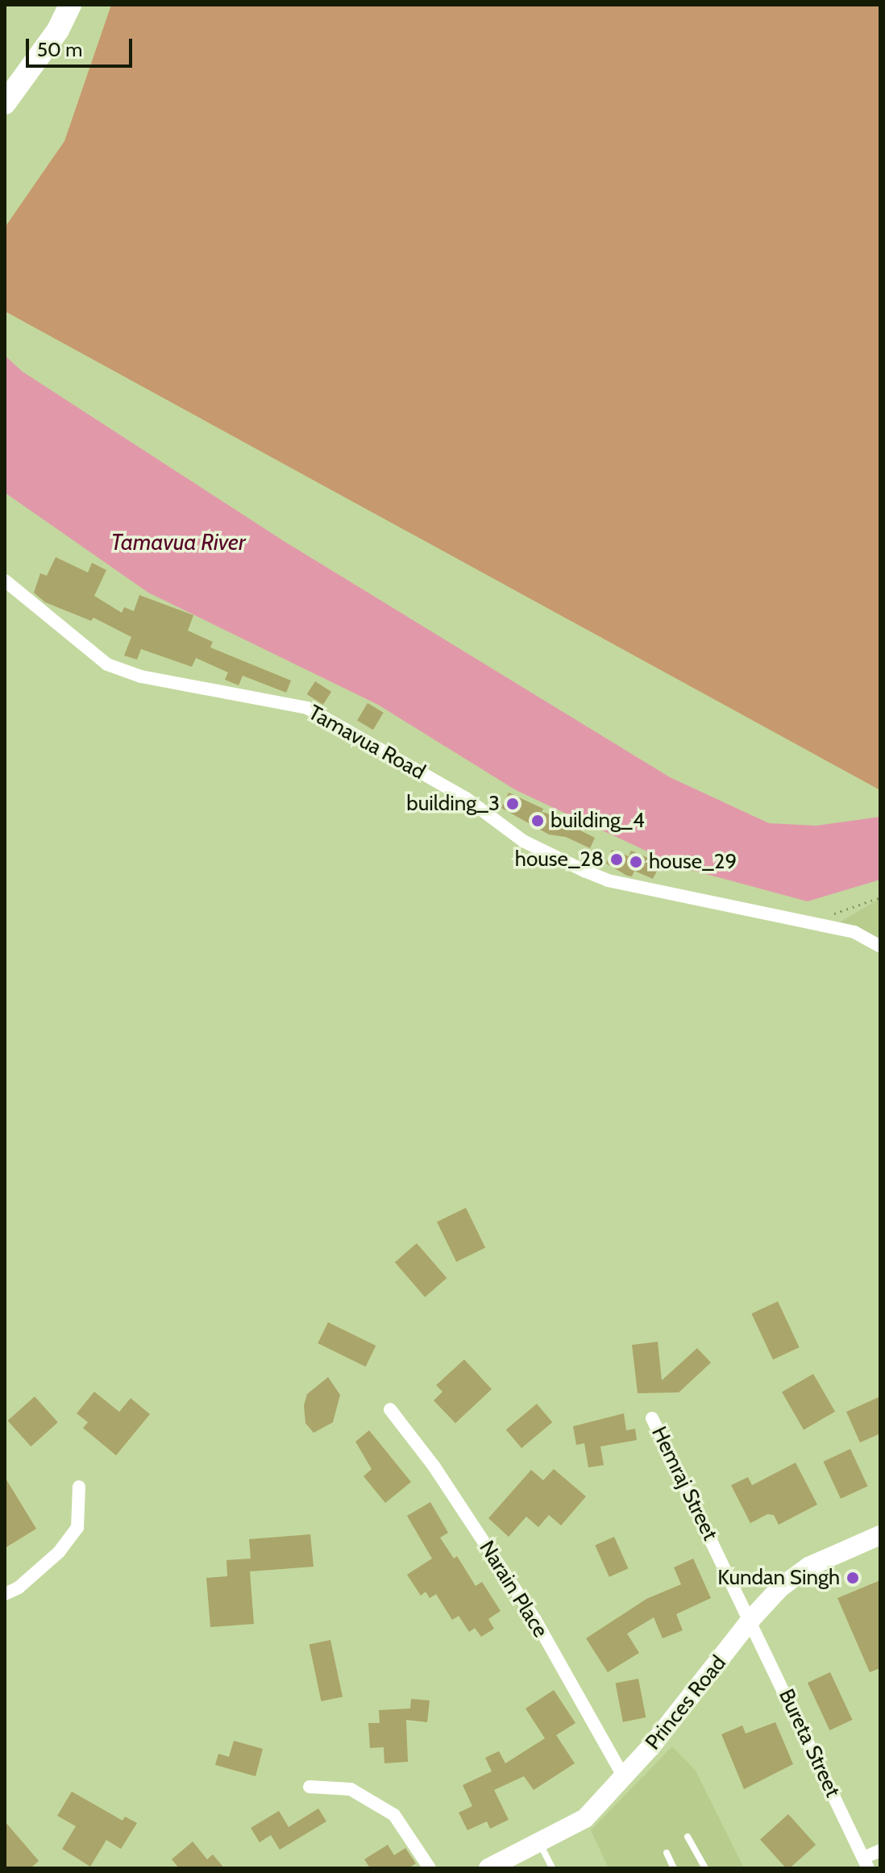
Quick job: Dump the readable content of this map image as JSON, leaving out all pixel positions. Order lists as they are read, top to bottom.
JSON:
{
  "streets": {
    "main road": ["Princes Road"],
    "street": [
      "Tamavua Road",
      "Hemraj Street",
      "Narain Place",
      "Bureta Street"
    ]
  },
  "crossings": [
    ["Hemraj Street", "Princes Road"],
    ["Hemraj Street", "Bureta Street"],
    ["Narain Place", "Princes Road"],
    ["Princes Road", "Bureta Street"]
  ],
  "water": ["Tamavua River"],
  "places": [
    "building_3",
    "building_4",
    "house_28",
    "house_29",
    "Kundan Singh"
  ],
  "scale_bar": "50 m"
}
